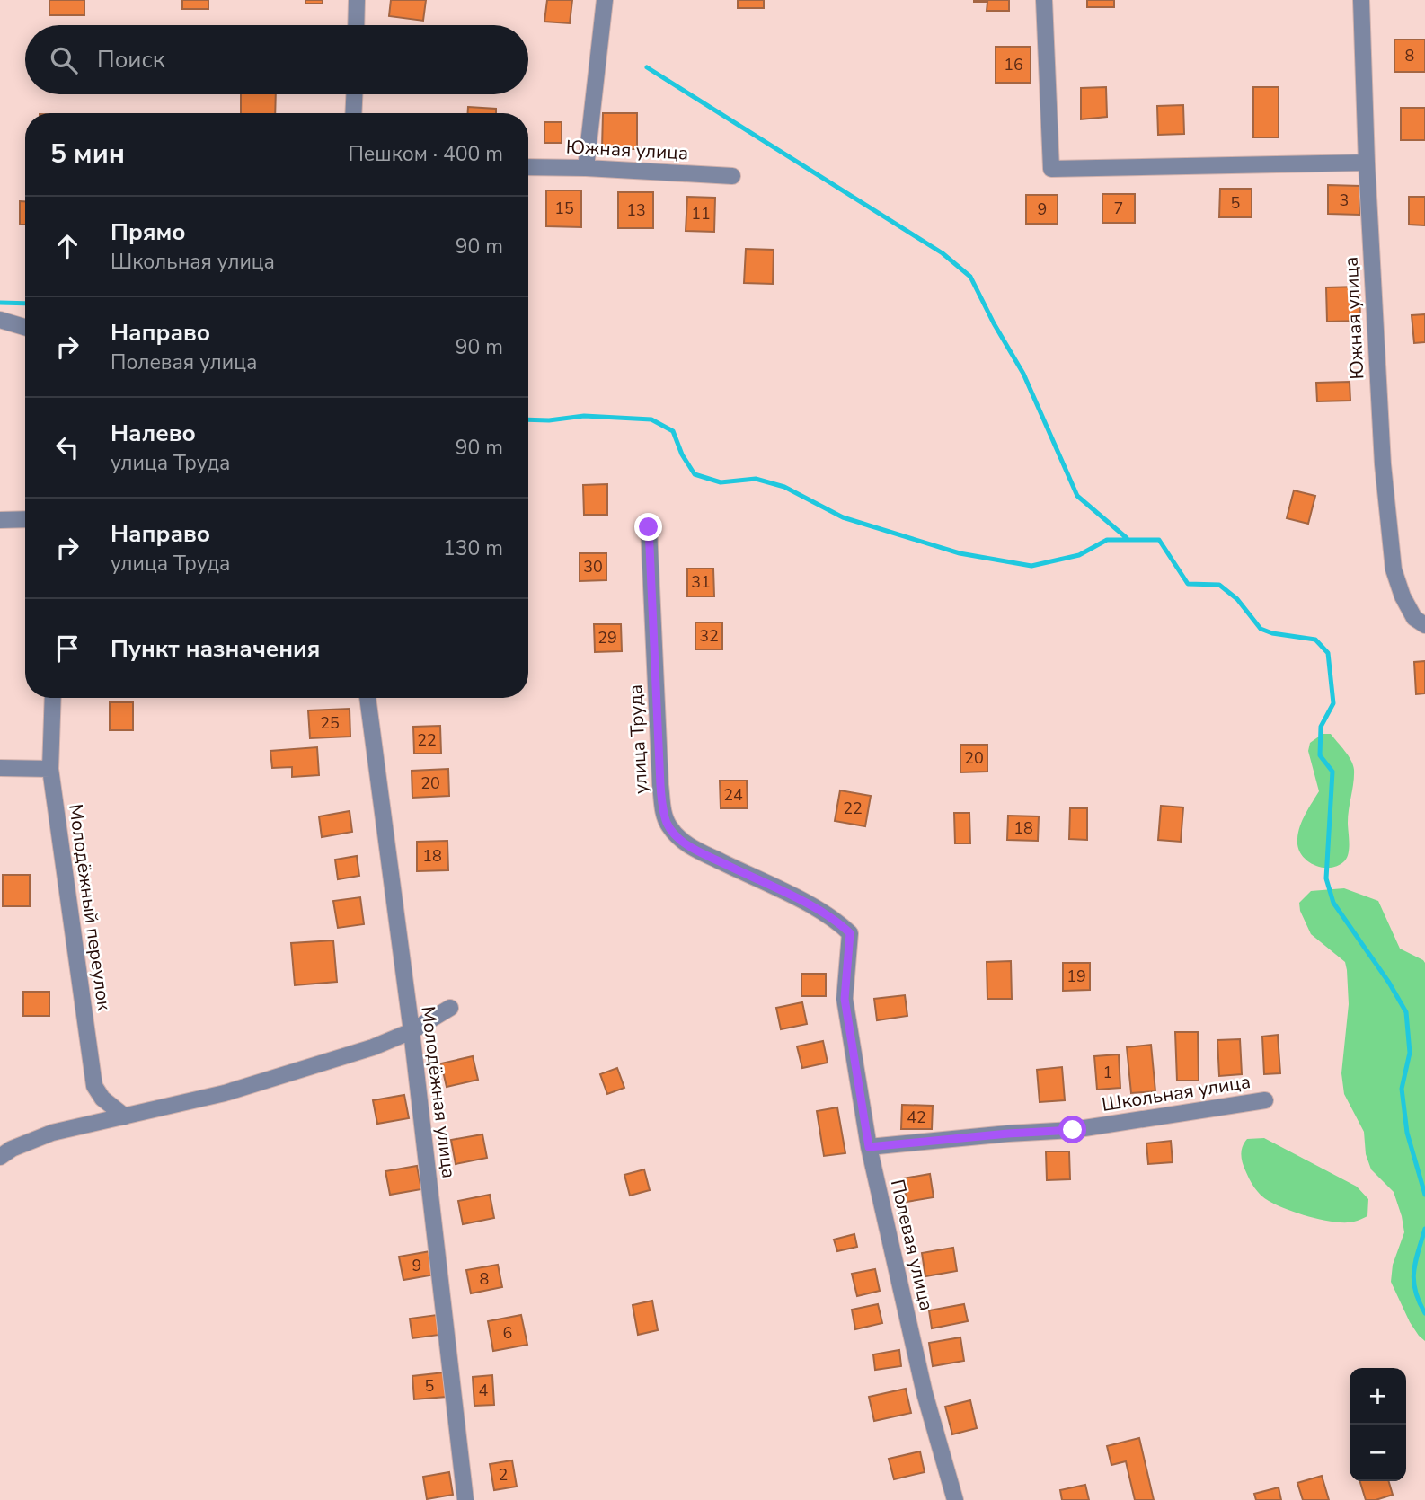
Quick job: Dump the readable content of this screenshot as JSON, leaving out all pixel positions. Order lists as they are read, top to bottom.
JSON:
{
  "streets": {
    "street": [
      "Южная улица",
      "улица Труда",
      "Молодёжный переулок",
      "Молодёжная улица",
      "Школьная улица",
      "Полевая улица"
    ]
  },
  "crossings": [
    ["улица Труда", "Полевая улица"],
    ["Школьная улица", "Полевая улица"]
  ],
  "house_numbers": [
    "8",
    "16",
    "3",
    "5",
    "15",
    "7",
    "9",
    "13",
    "11",
    "30",
    "31",
    "32",
    "29",
    "25",
    "22",
    "20",
    "20",
    "24",
    "22",
    "18",
    "18",
    "19",
    "1",
    "42",
    "9",
    "8",
    "6",
    "5",
    "4",
    "2"
  ],
  "page": {
    "search": "Поиск",
    "heading": ["5 мин", "Пешком · 400 m"],
    "list": [
      ["Прямо", "Школьная улица", "90 m"],
      ["Направо", "Полевая улица", "90 m"],
      ["Налево", "улица Труда", "90 m"],
      ["Направо", "улица Труда", "130 m"],
      "Пункт назначения"
    ],
    "map_buttons": ["+", "−"]
  }
}
